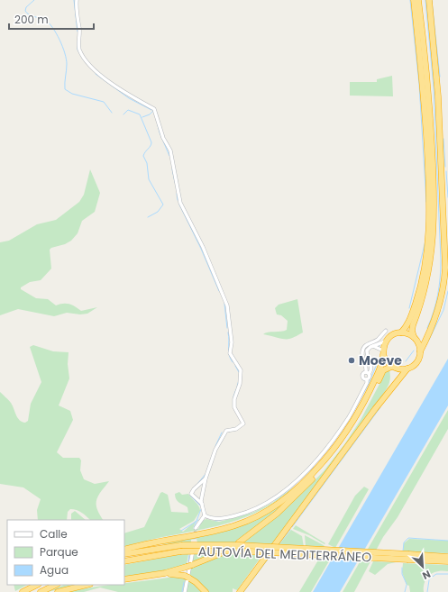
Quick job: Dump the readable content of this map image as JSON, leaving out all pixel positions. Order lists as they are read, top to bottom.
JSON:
{
  "streets": {
    "highway": ["AUTOVÍA DEL MEDITERRÁNEO"]
  },
  "places": ["Moeve"],
  "legend": ["Calle", "Parque", "Agua"],
  "scale_bar": "200 m",
  "north": "bottom right"
}
